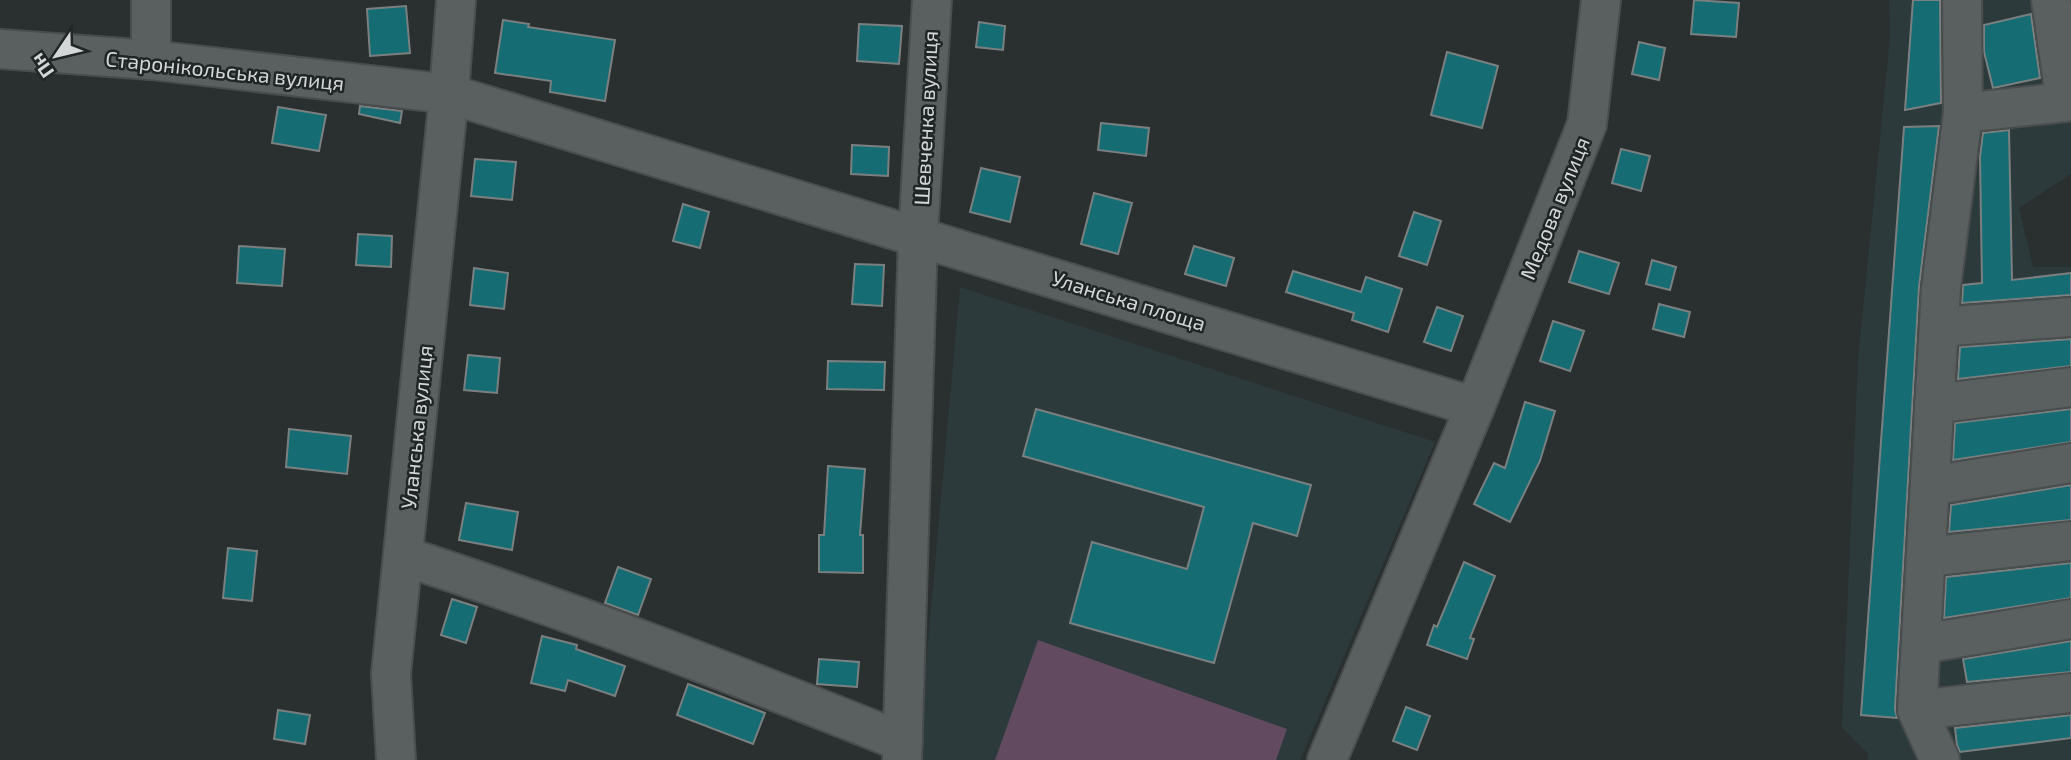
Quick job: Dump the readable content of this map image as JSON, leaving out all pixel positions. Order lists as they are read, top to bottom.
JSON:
{
  "streets": {
    "street": [
      "Старонікольська вулиця",
      "Шевченка вулиця",
      "Медова вулиця",
      "Уланська площа",
      "Уланська вулиця"
    ]
  },
  "crossings": [
    ["Старонікольська вулиця", "Уланська вулиця"],
    ["Шевченка вулиця", "Уланська площа"],
    ["Медова вулиця", "Уланська площа"]
  ],
  "north": "bottom left"
}
